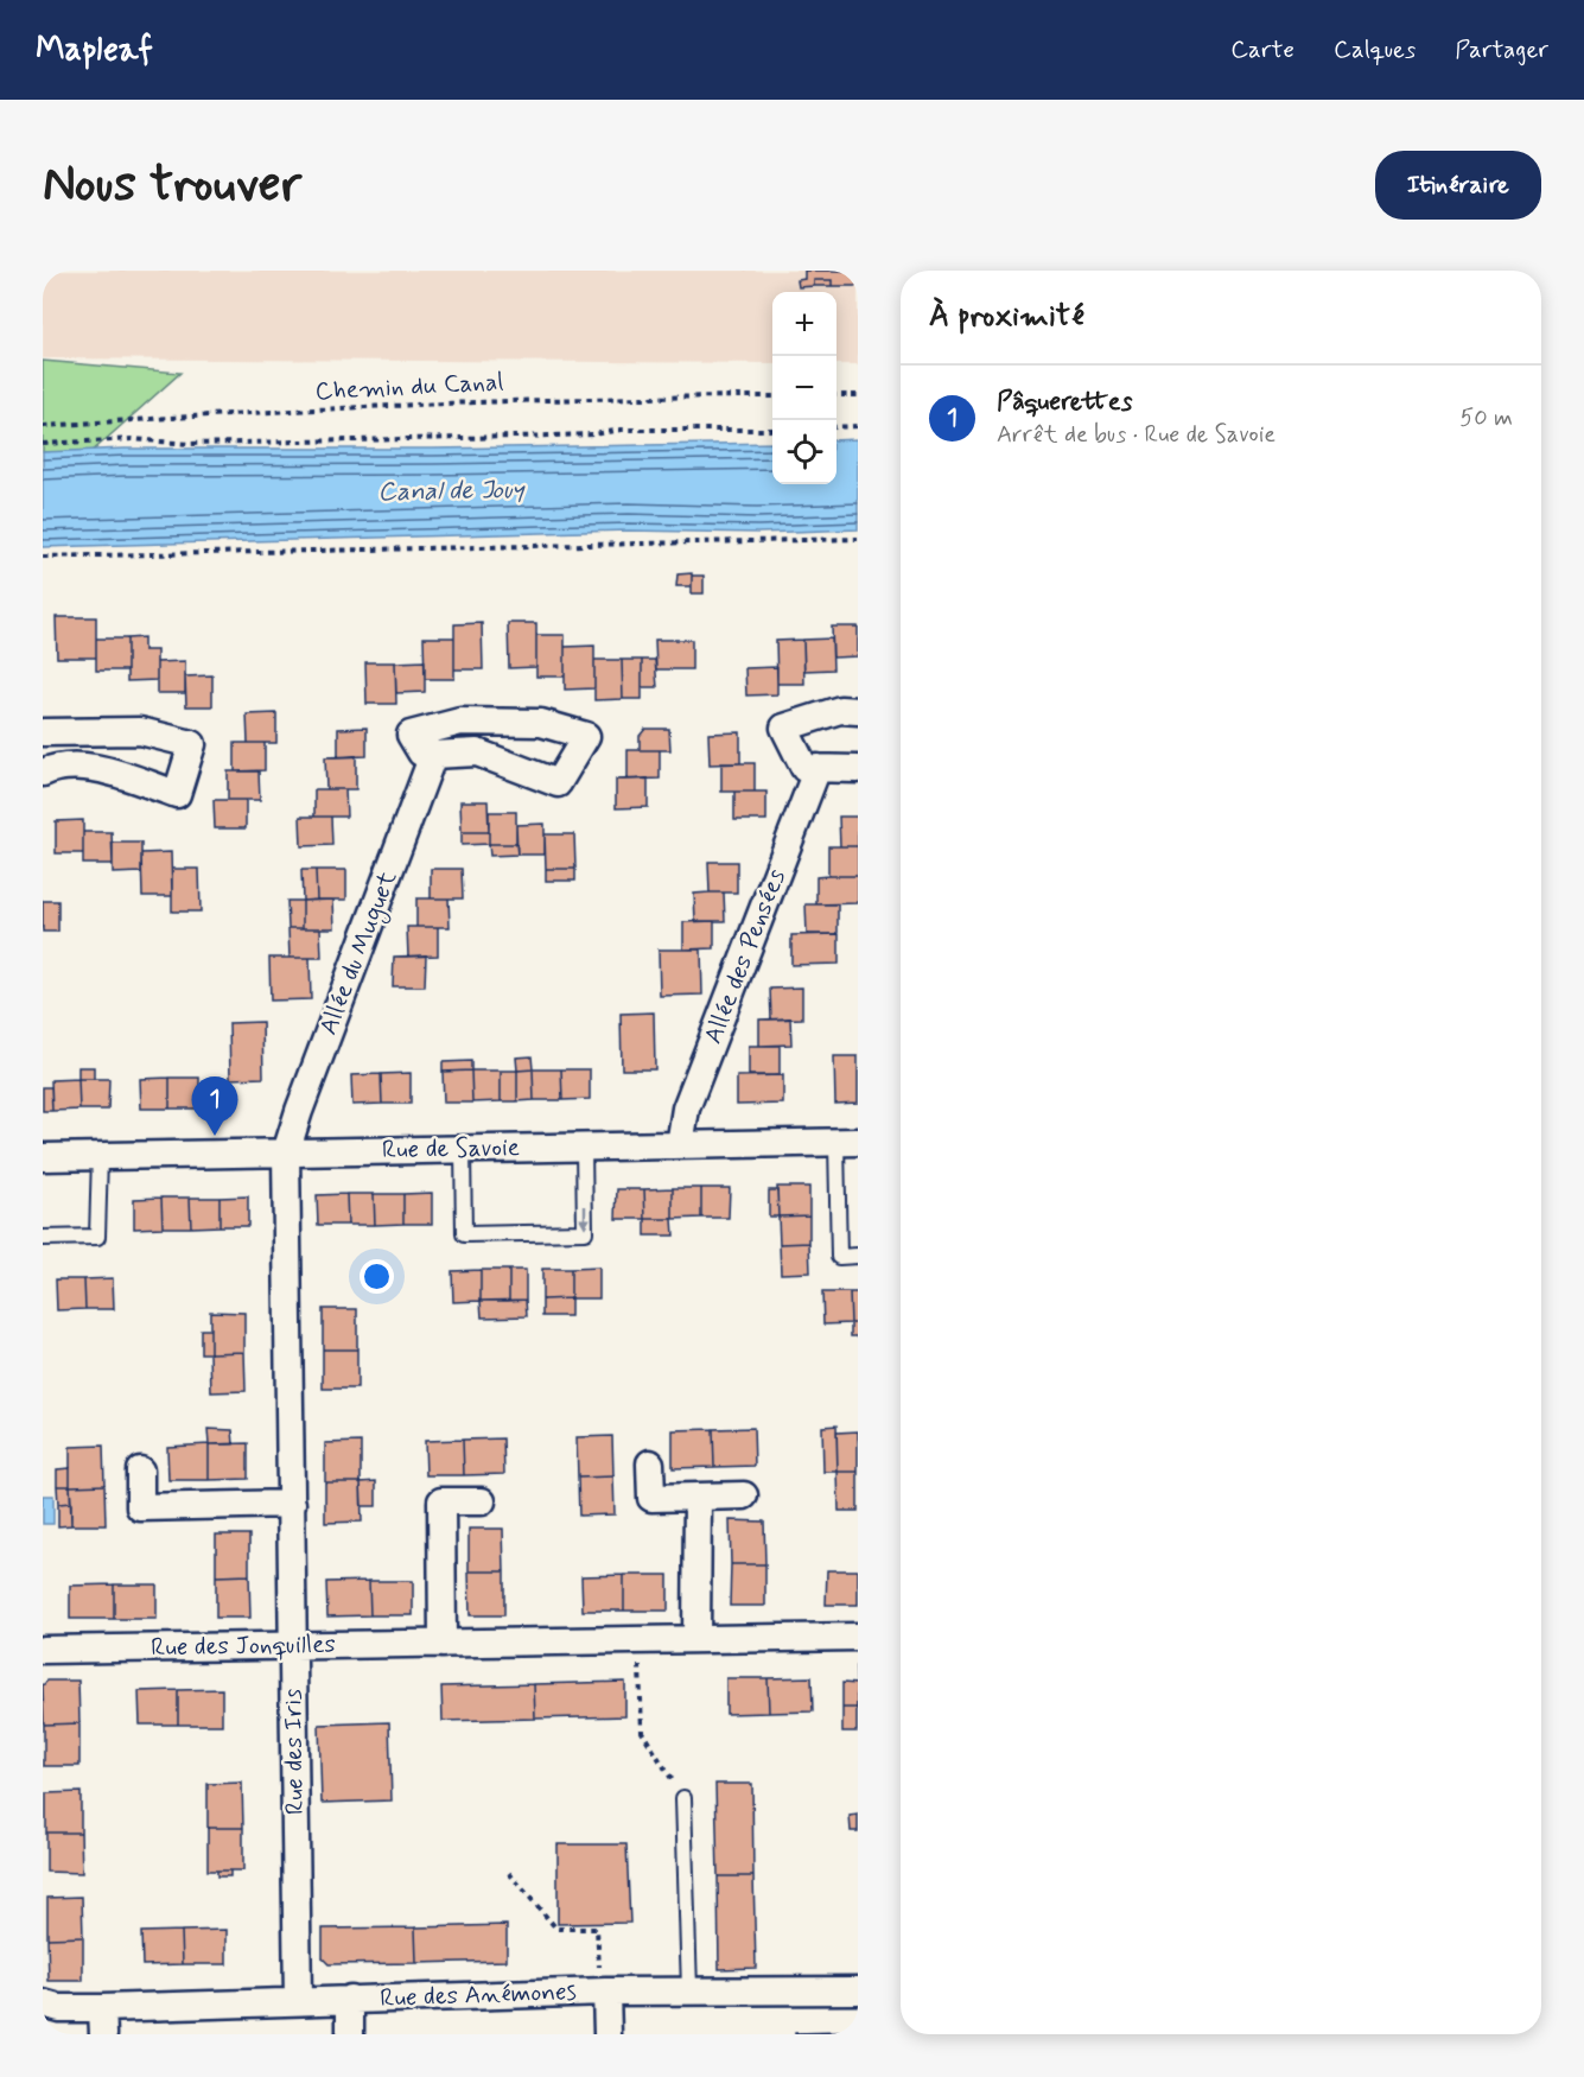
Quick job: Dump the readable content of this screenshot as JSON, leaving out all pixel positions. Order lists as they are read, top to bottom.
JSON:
{
  "streets": {
    "street": [
      "Allée du Muguet",
      "Allée des Pensées",
      "Rue de Savoie",
      "Rue des Jonquilles",
      "Rue des Iris",
      "Rue des Anémones"
    ],
    "path": ["Chemin du Canal"]
  },
  "crossings": [
    ["Allée du Muguet", "Rue de Savoie"],
    ["Allée du Muguet", "Rue des Iris"],
    ["Allée des Pensées", "Rue de Savoie"],
    ["Rue de Savoie", "Rue des Iris"],
    ["Rue des Jonquilles", "Rue des Iris"],
    ["Rue des Iris", "Rue des Anémones"]
  ],
  "water": ["Canal de Jouy"],
  "page": {
    "header": "Mapleaf",
    "nav": ["Carte", "Calques", "Partager"],
    "buttons": "Itinéraire",
    "title": "Nous trouver",
    "heading": "À proximité",
    "map_buttons": ["+", "−"],
    "list": [
      {
        "mark": "1",
        "name": "Pâquerettes",
        "note": "Arrêt de bus · Rue de Savoie",
        "value": "50 m"
      }
    ],
    "pins": "1"
  }
}
